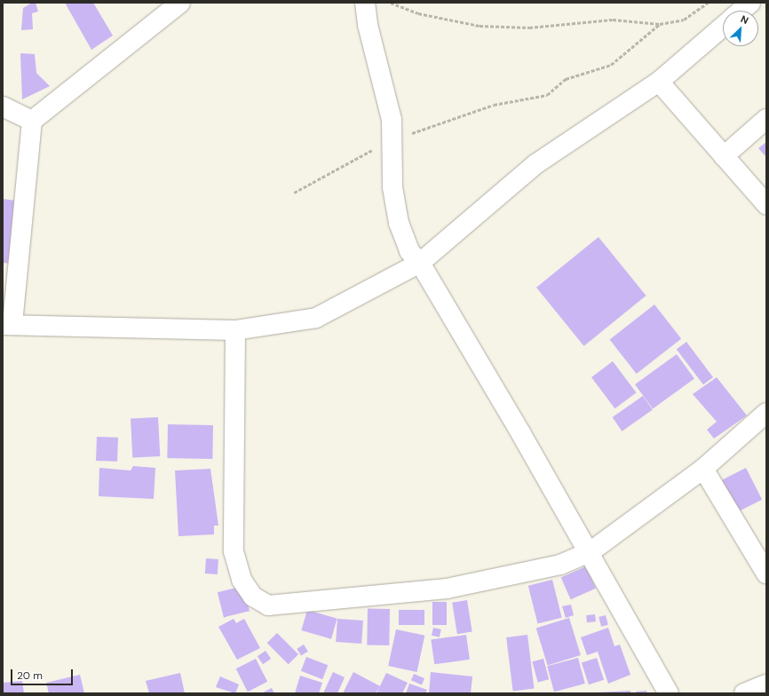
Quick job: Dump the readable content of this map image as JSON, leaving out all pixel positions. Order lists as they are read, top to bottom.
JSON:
{
  "scale_bar": "20 m",
  "north": "top right"
}
